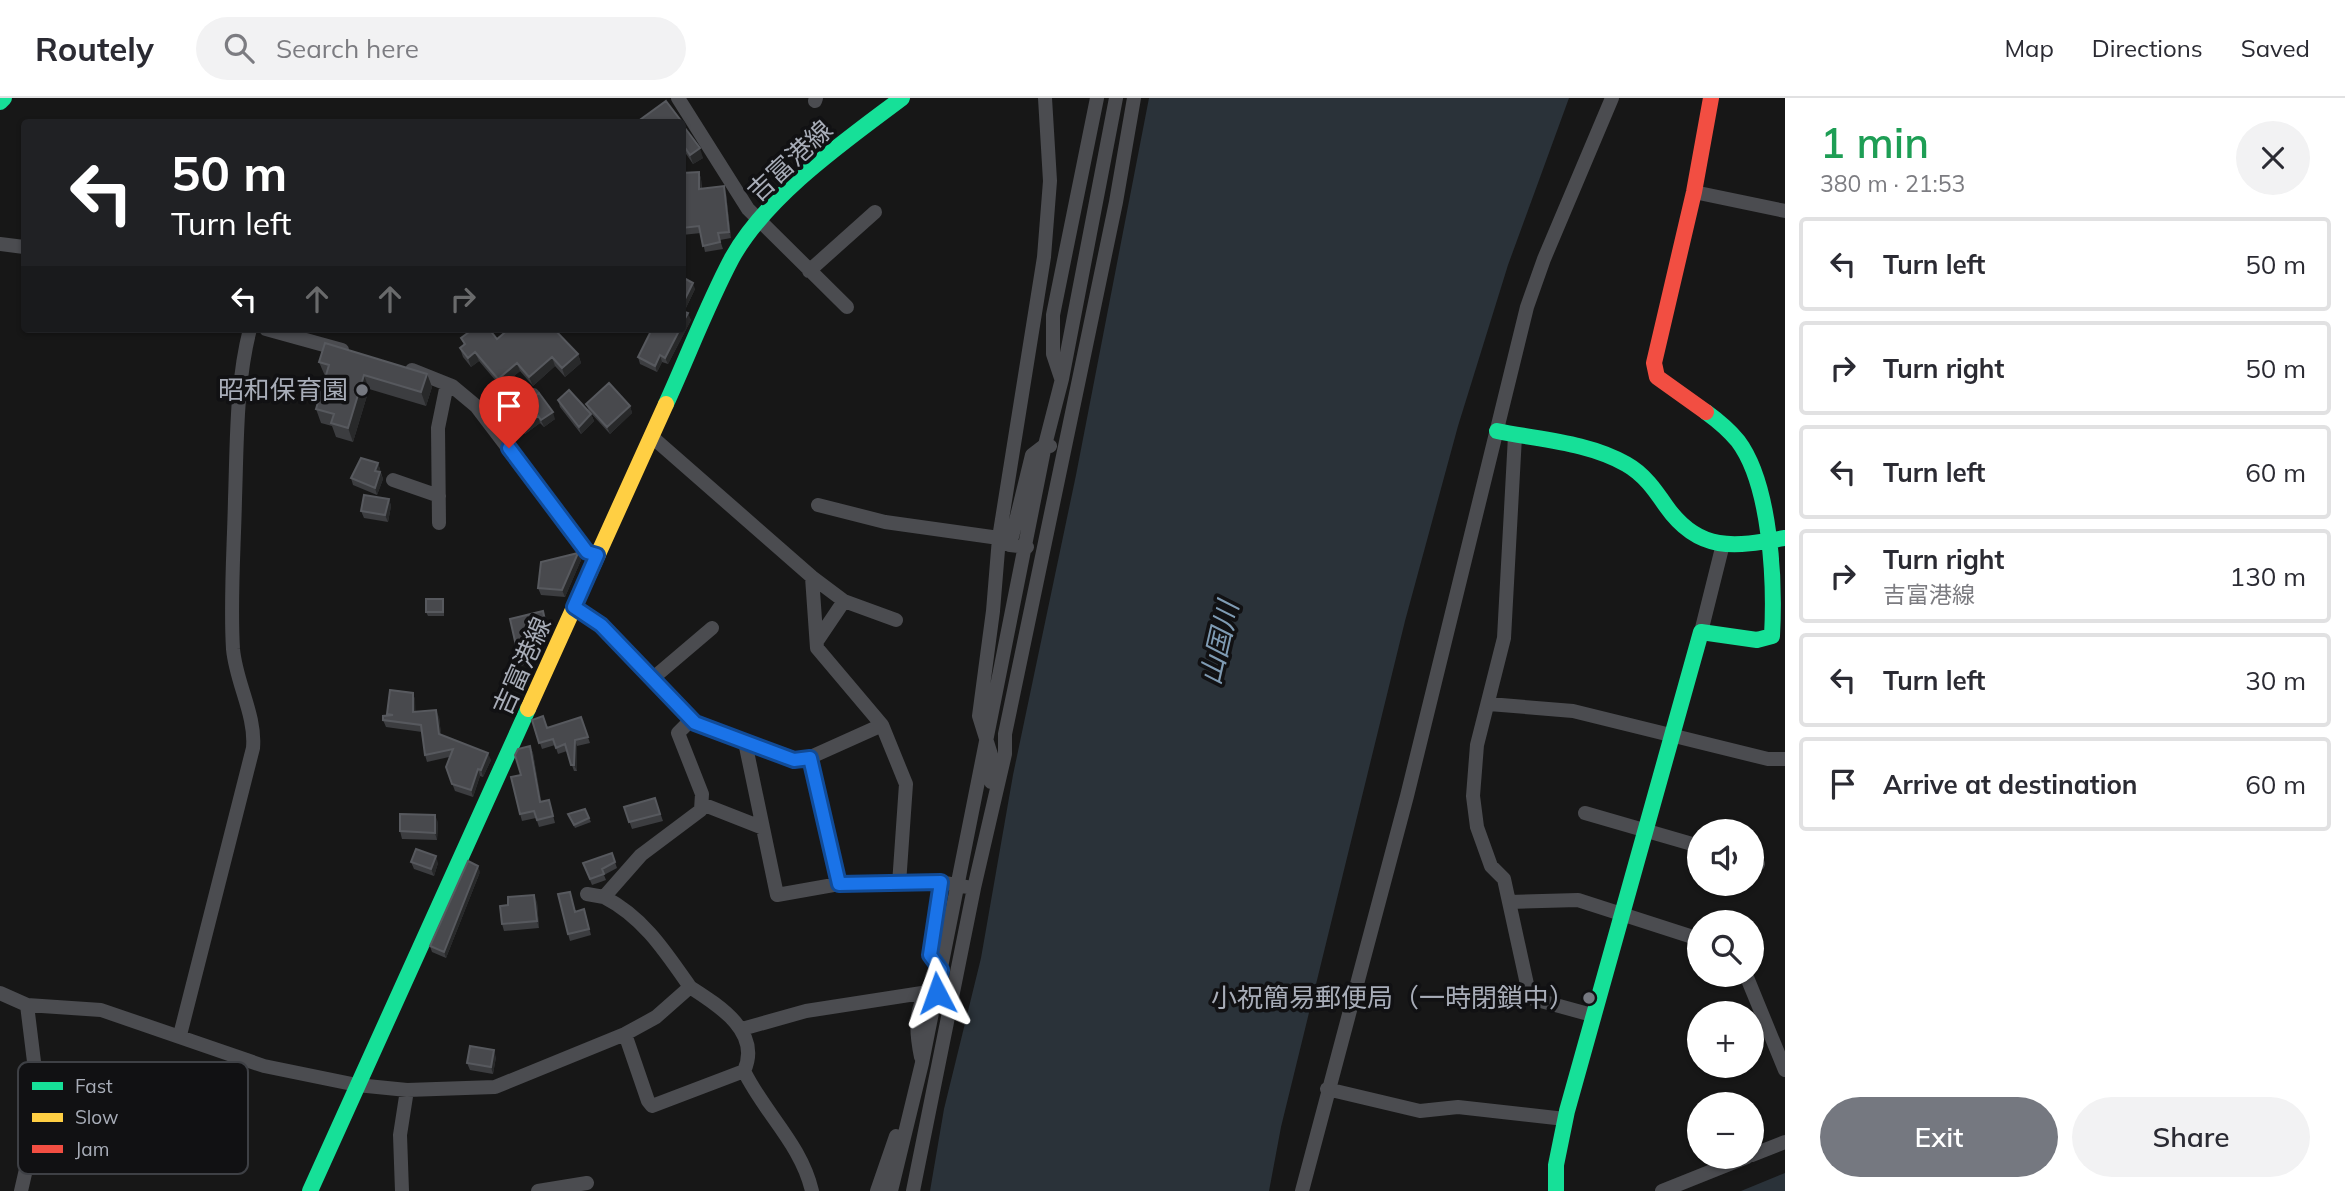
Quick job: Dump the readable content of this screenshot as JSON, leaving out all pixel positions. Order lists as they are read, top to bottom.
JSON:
{
  "streets": {
    "street": ["吉富港線"]
  },
  "water": ["山国川"],
  "places": ["昭和保育園", "小祝簡易郵便局（一時閉鎖中）"],
  "legend": ["Fast", "Slow", "Jam"],
  "page": {
    "header": "Routely",
    "search": "Search here",
    "nav": ["Map", "Directions", "Saved"],
    "heading": ["1 min", "380 m · 21:53"],
    "turn": ["50 m", "Turn left"],
    "list": [
      {
        "name": "Turn left",
        "value": "50 m"
      },
      {
        "name": "Turn right",
        "value": "50 m"
      },
      {
        "name": "Turn left",
        "value": "60 m"
      },
      {
        "name": "Turn right",
        "note": "吉富港線",
        "value": "130 m"
      },
      {
        "name": "Turn left",
        "value": "30 m"
      },
      {
        "name": "Arrive at destination",
        "value": "60 m"
      }
    ],
    "map_buttons": ["+", "−"],
    "buttons": ["Exit", "Share"]
  }
}
